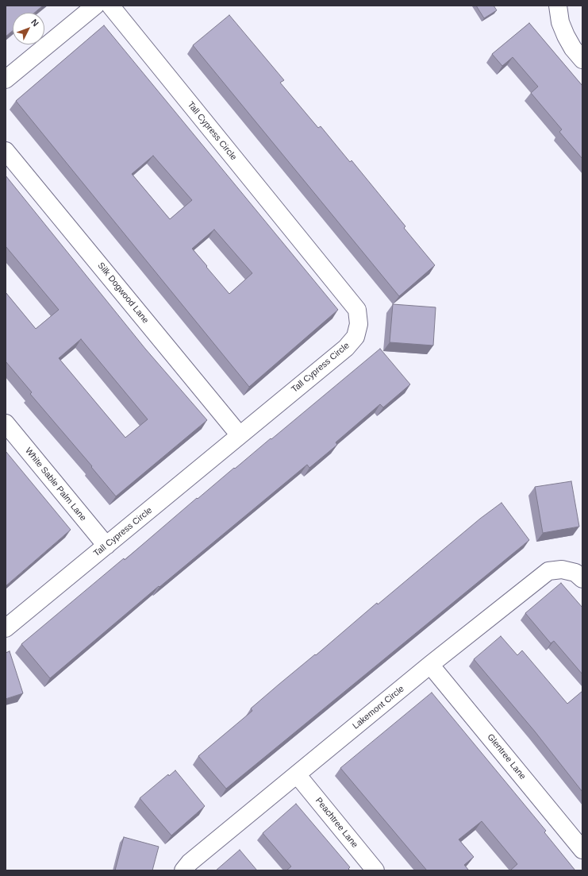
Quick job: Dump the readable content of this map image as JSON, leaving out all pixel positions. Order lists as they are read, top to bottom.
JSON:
{
  "streets": {
    "street": [
      "Tall Cypress Circle",
      "Silk Dogwood Lane",
      "White Sable Palm Lane",
      "Lakemont Circle",
      "Glentree Lane",
      "Peachtree Lane"
    ]
  },
  "crossings": [
    ["Tall Cypress Circle", "Silk Dogwood Lane"],
    ["Tall Cypress Circle", "White Sable Palm Lane"],
    ["Lakemont Circle", "Glentree Lane"],
    ["Lakemont Circle", "Peachtree Lane"]
  ],
  "north": "top right"
}
